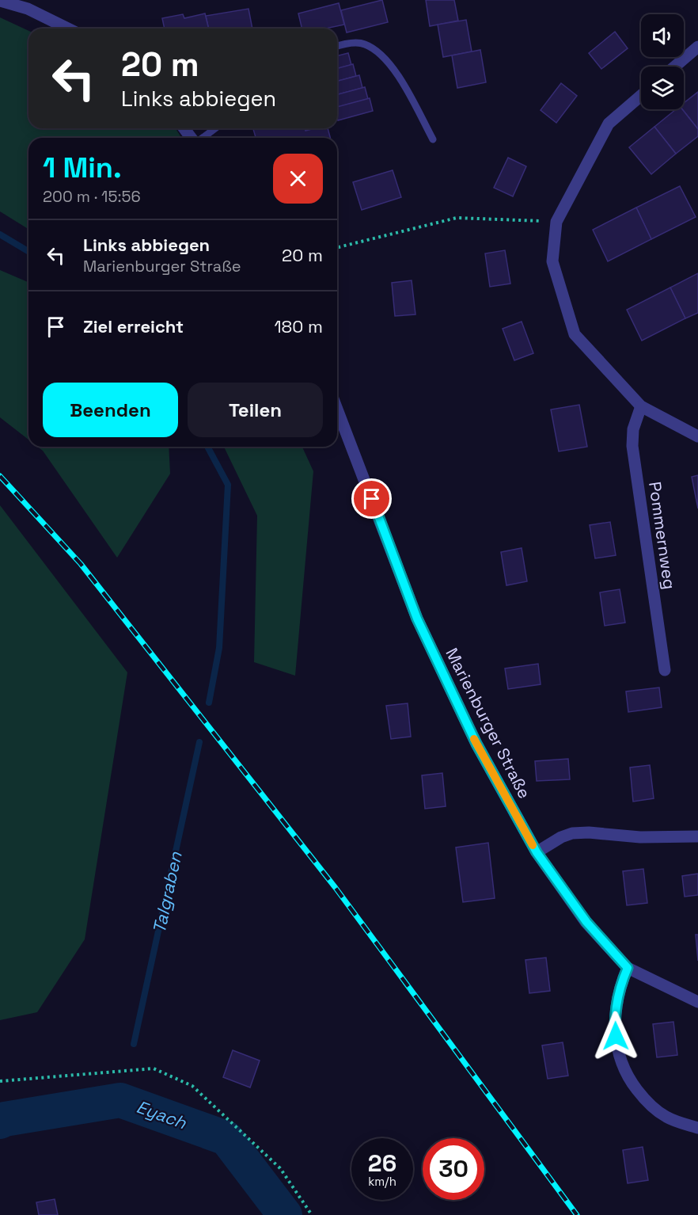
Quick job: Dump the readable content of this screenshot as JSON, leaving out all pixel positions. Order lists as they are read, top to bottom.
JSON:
{
  "streets": {
    "street": ["Pommernweg", "Marienburger Straße"]
  },
  "water": ["Talgraben", "Eyach"],
  "page": {
    "turn": ["20 m", "Links abbiegen"],
    "heading": ["1 Min.", "200 m · 15:56"],
    "list": [
      {
        "name": "Links abbiegen",
        "note": "Marienburger Straße",
        "value": "20 m"
      },
      {
        "name": "Ziel erreicht",
        "value": "180 m"
      }
    ],
    "buttons": ["Beenden", "Teilen"],
    "speed": "26 km/h",
    "limit": "30"
  }
}
